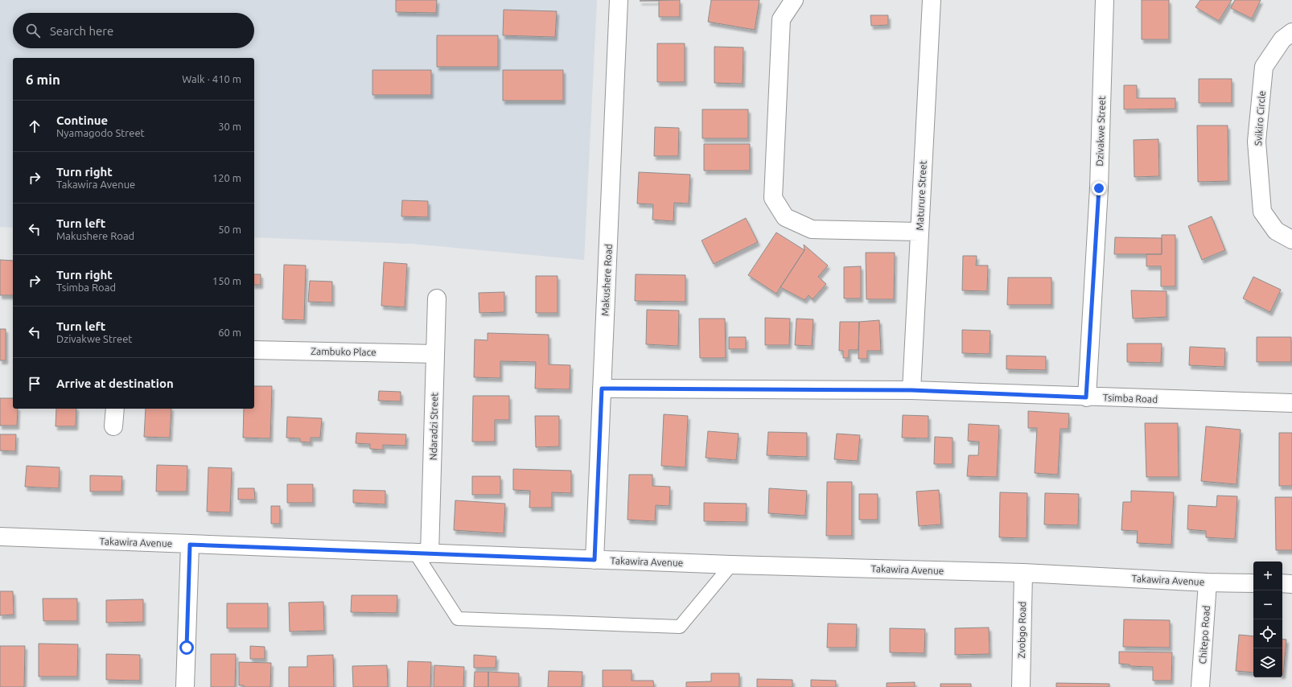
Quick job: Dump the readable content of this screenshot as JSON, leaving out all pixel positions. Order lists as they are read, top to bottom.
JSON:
{
  "streets": {
    "street": [
      "Svikiro Circle",
      "Dzivakwe Street",
      "Maturure Street",
      "Makushere Road",
      "Zambuko Place",
      "Tsimba Road",
      "Ndaradzi Street",
      "Takawira Avenue",
      "Zvobgo Road",
      "Chitepo Road"
    ]
  },
  "crossings": [
    ["Dzivakwe Street", "Tsimba Road"],
    ["Maturure Street", "Tsimba Road"],
    ["Makushere Road", "Tsimba Road"],
    ["Makushere Road", "Takawira Avenue"],
    ["Zambuko Place", "Ndaradzi Street"],
    ["Ndaradzi Street", "Takawira Avenue"],
    ["Takawira Avenue", "Zvobgo Road"],
    ["Takawira Avenue", "Chitepo Road"]
  ],
  "page": {
    "search": "Search here",
    "heading": ["6 min", "Walk · 410 m"],
    "list": [
      ["Continue", "Nyamagodo Street", "30 m"],
      ["Turn right", "Takawira Avenue", "120 m"],
      ["Turn left", "Makushere Road", "50 m"],
      ["Turn right", "Tsimba Road", "150 m"],
      ["Turn left", "Dzivakwe Street", "60 m"],
      "Arrive at destination"
    ],
    "map_buttons": ["+", "−"]
  }
}
